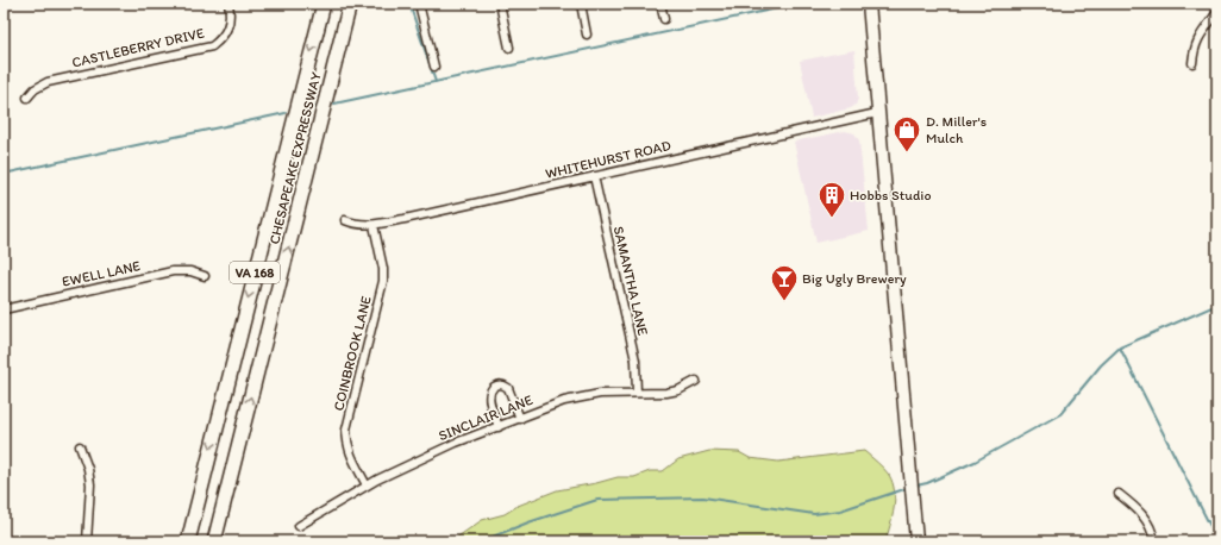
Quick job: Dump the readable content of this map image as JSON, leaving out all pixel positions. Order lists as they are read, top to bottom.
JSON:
{
  "streets": {
    "highway": ["CHESAPEAKE EXPRESSWAY", "VA 168"],
    "street": [
      "CASTLEBERRY DRIVE",
      "WHITEHURST ROAD",
      "EWELL LANE",
      "SAMANTHA LANE",
      "COINBROOK LANE",
      "SINCLAIR LANE"
    ]
  },
  "crossings": [
    ["WHITEHURST ROAD", "SAMANTHA LANE"],
    ["WHITEHURST ROAD", "COINBROOK LANE"],
    ["SAMANTHA LANE", "SINCLAIR LANE"],
    ["COINBROOK LANE", "SINCLAIR LANE"]
  ],
  "places": {
    "shop": ["D. Miller's Mulch"],
    "building": ["Hobbs Studio"],
    "bar": ["Big Ugly Brewery"]
  }
}
